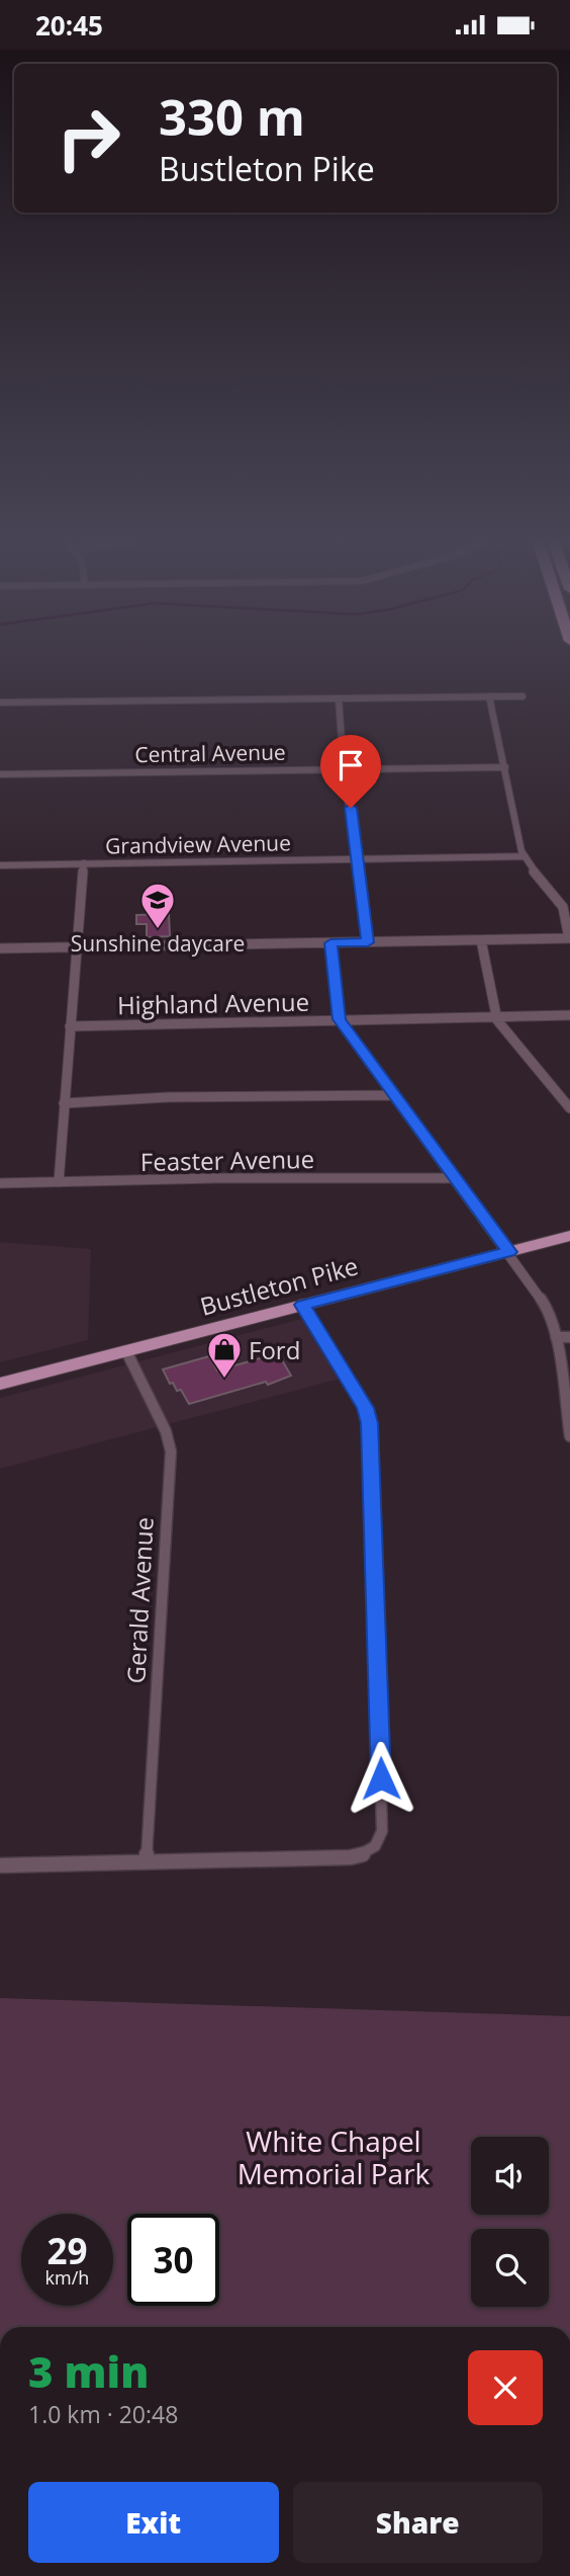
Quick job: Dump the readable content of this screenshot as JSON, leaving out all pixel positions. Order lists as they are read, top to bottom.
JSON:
{
  "streets": {
    "main road": ["Bustleton Pike"],
    "street": [
      "Central Avenue",
      "Grandview Avenue",
      "Highland Avenue",
      "Feaster Avenue",
      "Gerald Avenue"
    ]
  },
  "crossings": [
    ["Bustleton Pike", "Gerald Avenue"]
  ],
  "parks": ["White Chapel Memorial Park"],
  "places": {
    "school or university": ["Sunshine daycare"],
    "shop": ["Ford"]
  },
  "page": {
    "status": "20:45",
    "turn": ["330 m", "Bustleton Pike"],
    "speed": "29 km/h",
    "limit": "30",
    "heading": ["3 min", "1.0 km · 20:48"],
    "buttons": ["Exit", "Share"]
  }
}
